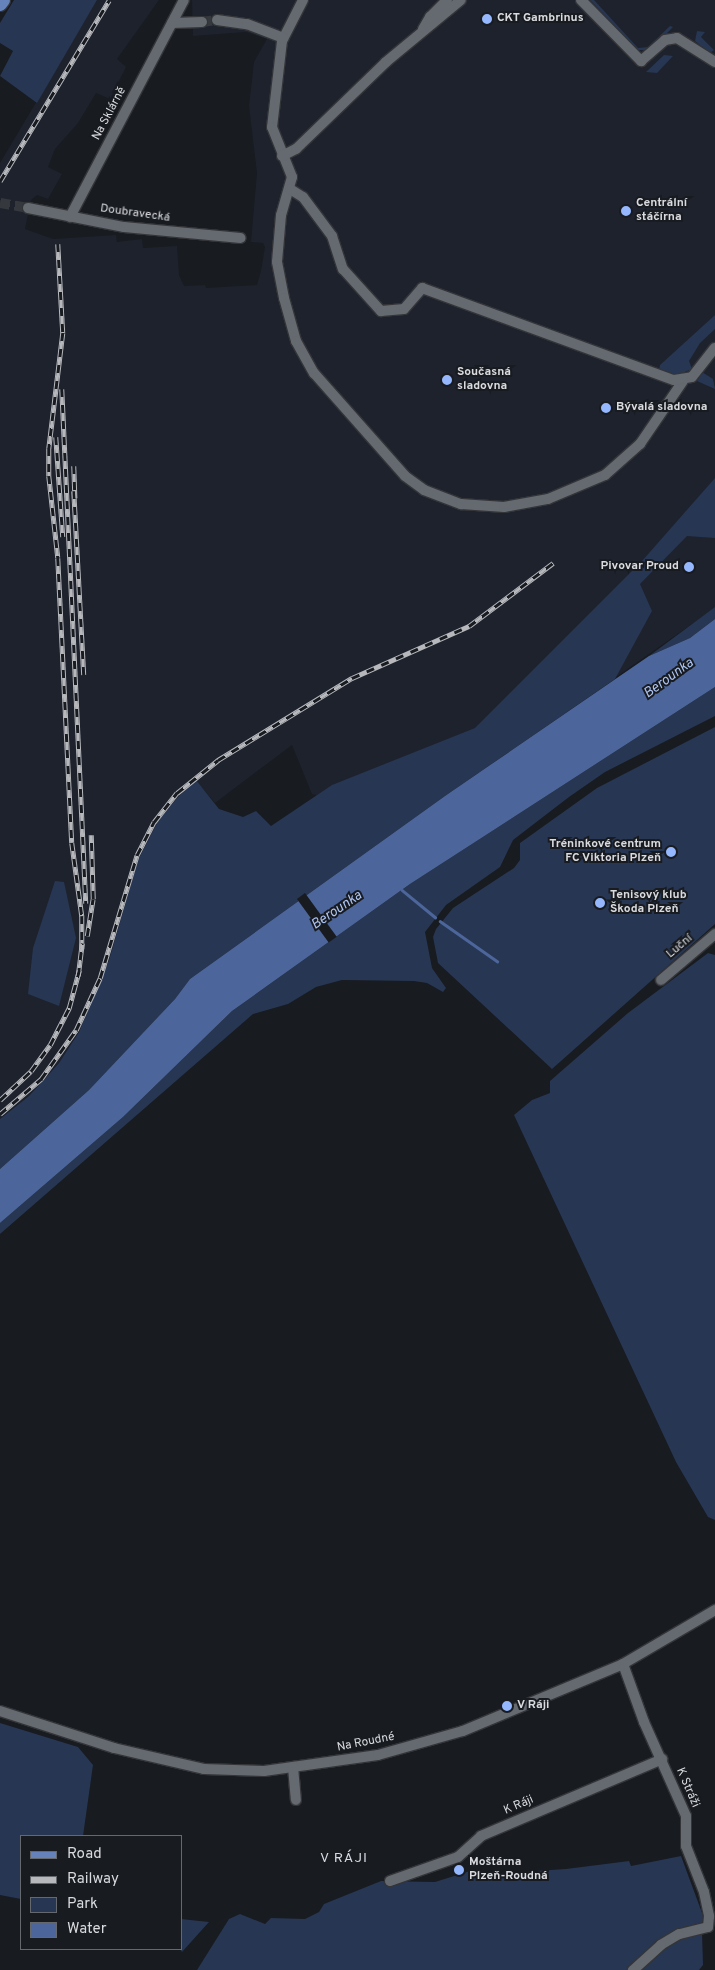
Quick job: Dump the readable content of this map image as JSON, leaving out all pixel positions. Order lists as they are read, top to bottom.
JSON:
{
  "streets": {
    "street": [
      "Na Sklárně",
      "Doubravecká",
      "Luční",
      "Na Roudné",
      "K Stráži",
      "K Ráji"
    ]
  },
  "crossings": [
    ["Na Sklárně", "Doubravecká"],
    ["Na Roudné", "K Stráži"],
    ["K Stráži", "K Ráji"]
  ],
  "districts": ["V RÁJI"],
  "water": ["Berounka"],
  "places": [
    "CKT Gambrinus",
    "Centrální stáčírna",
    "Současná sladovna",
    "Bývalá sladovna",
    "Pivovar Proud",
    "Tréninkové centrum FC Viktoria Plzeň",
    "Tenisový klub Škoda Plzeň",
    "V Ráji",
    "Moštárna Plzeň-Roudná"
  ],
  "legend": [
    "Road",
    "Railway",
    "Park",
    "Water"
  ]
}
